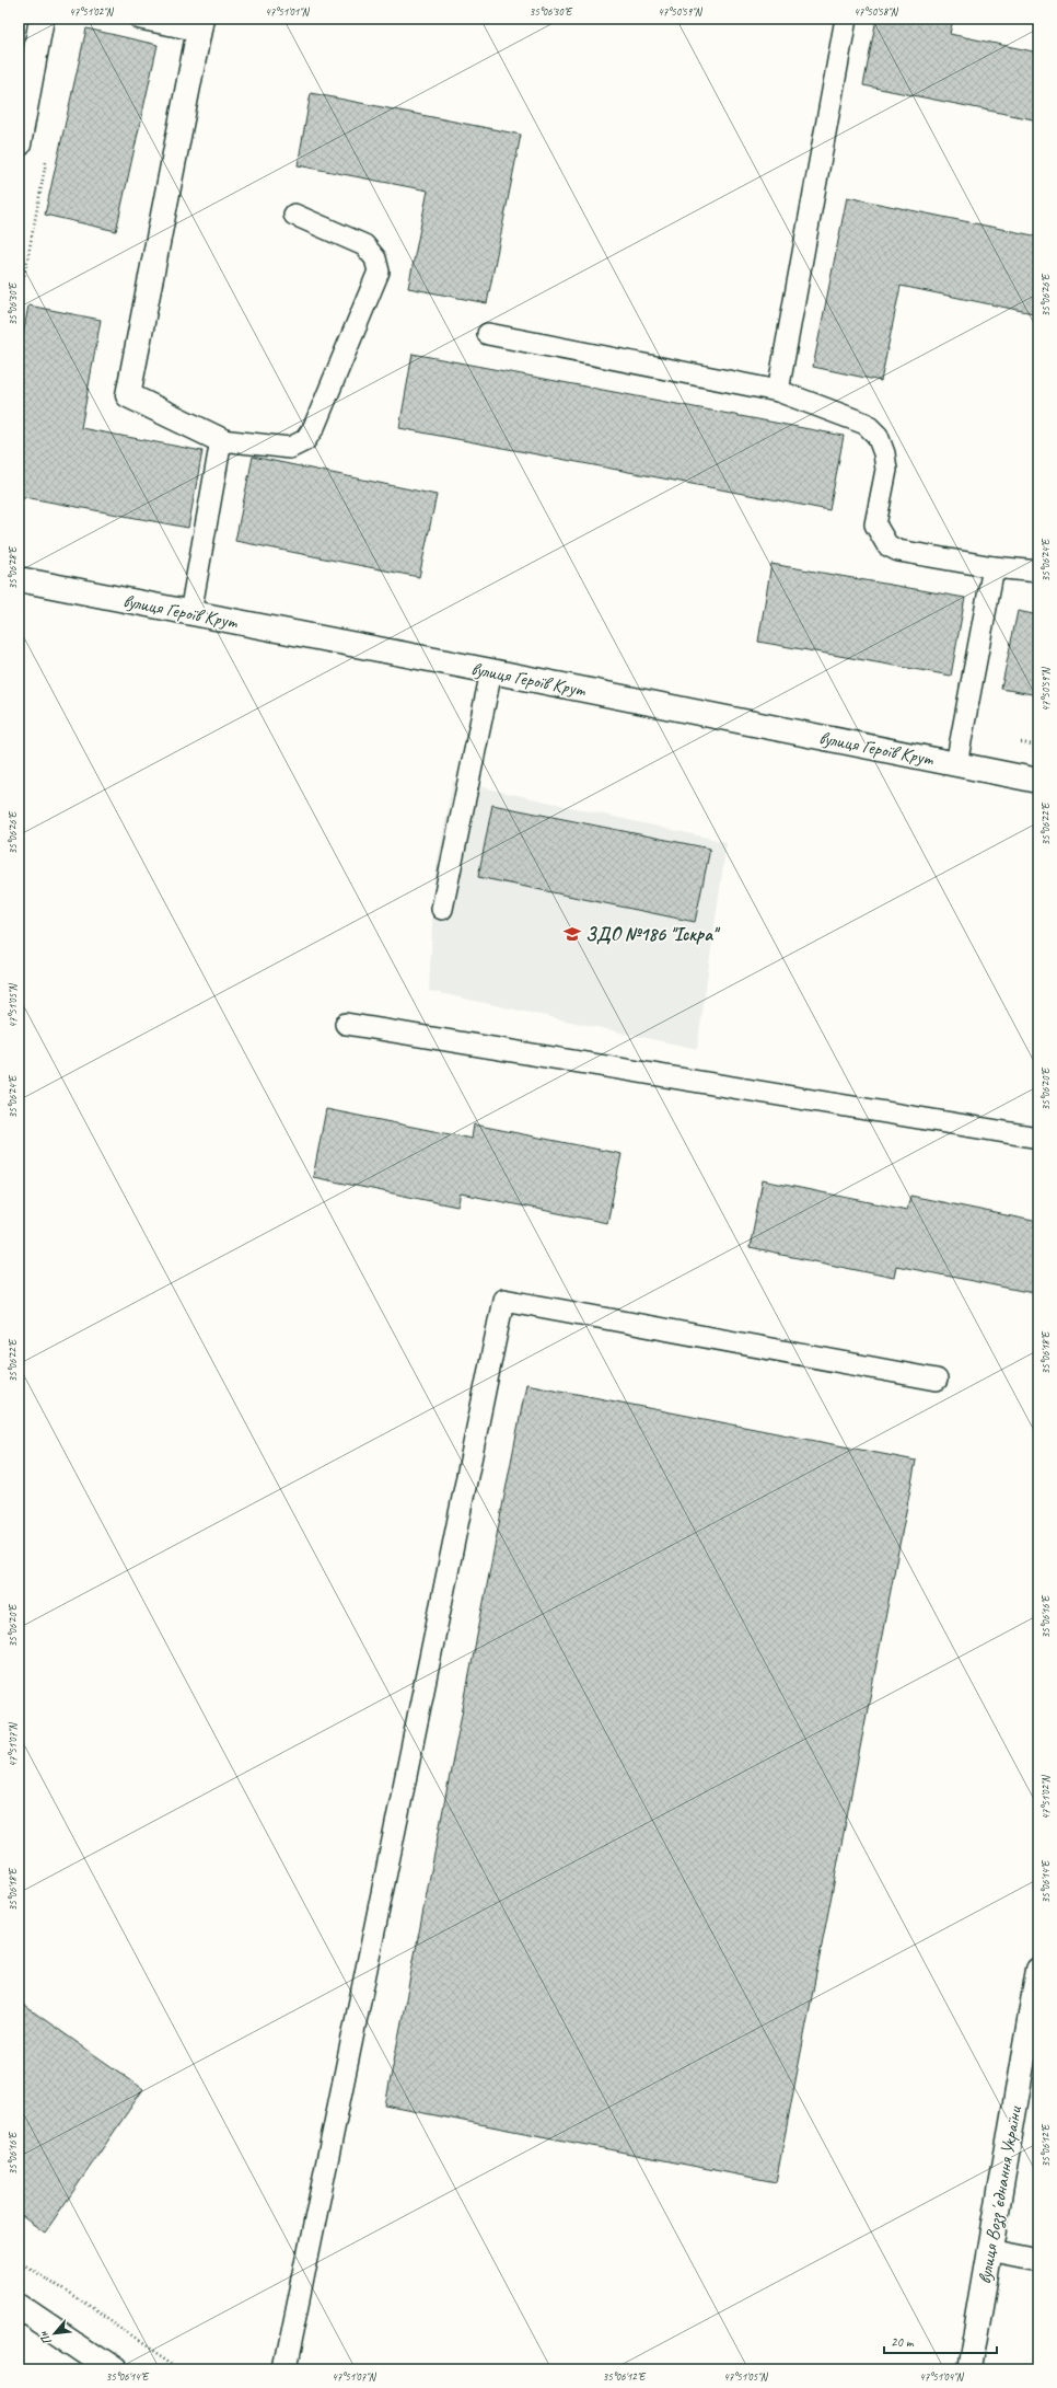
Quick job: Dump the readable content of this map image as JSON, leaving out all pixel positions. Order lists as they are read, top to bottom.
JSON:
{
  "streets": {
    "street": ["вулиця Героїв Крут", "вулиця Воззʼєднання України"]
  },
  "places": {
    "school or university": ["ЗДО №186 \"Іскра\""]
  },
  "scale_bar": "20 m",
  "north": "bottom left",
  "coordinates": [
    "47°51'02\"N",
    "47°51'01\"N",
    "35°06'30\"E",
    "47°50'59\"N",
    "47°50'58\"N",
    "35°06'26\"E",
    "35°06'24\"E",
    "35°06'28\"E",
    "35°06'22\"E",
    "47°51'05\"N",
    "35°06'20\"E",
    "35°06'18\"E",
    "35°06'16\"E",
    "47°51'07\"N",
    "35°06'14\"E",
    "35°06'12\"E",
    "47°51'04\"N"
  ]
}
